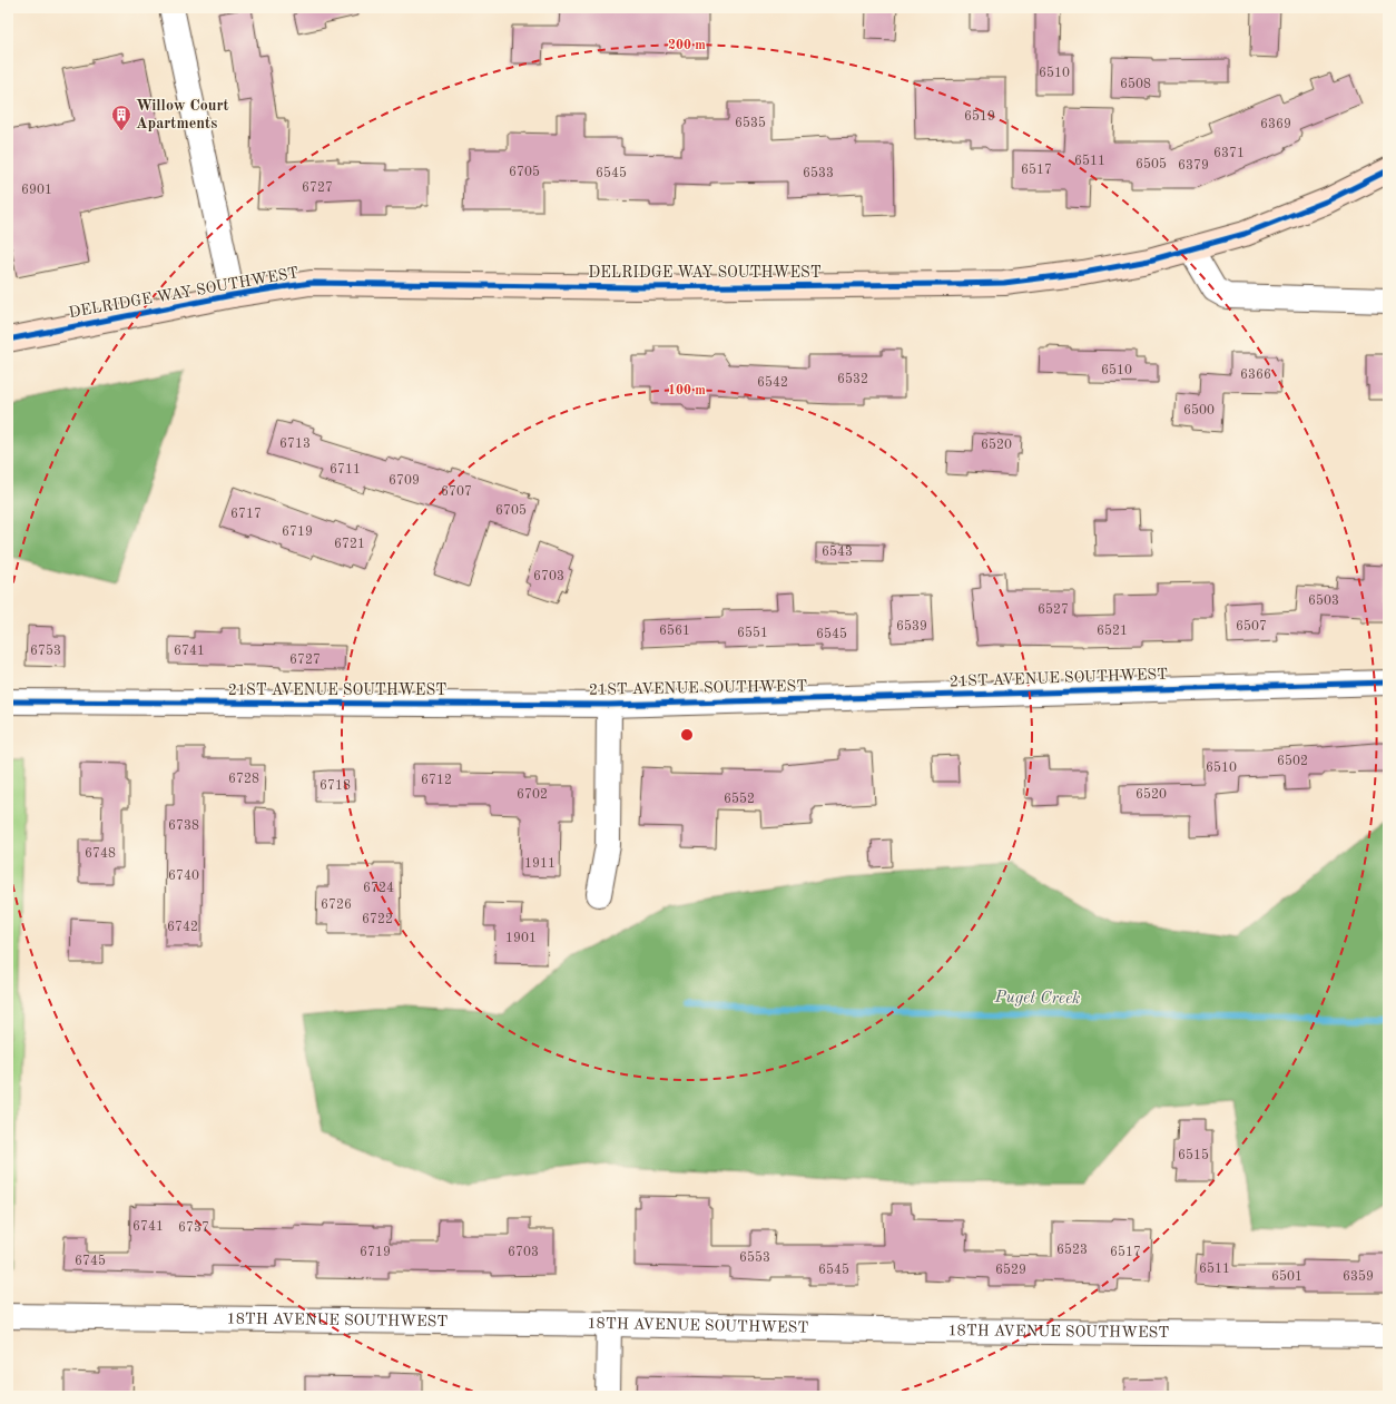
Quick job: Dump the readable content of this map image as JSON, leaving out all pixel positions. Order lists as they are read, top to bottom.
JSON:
{
  "streets": {
    "main road": ["DELRIDGE WAY SOUTHWEST"],
    "street": ["21ST AVENUE SOUTHWEST", "18TH AVENUE SOUTHWEST"]
  },
  "water": ["Puget Creek"],
  "places": {
    "building": ["Willow Court Apartments"]
  },
  "house_numbers": [
    "6510",
    "6508",
    "6519",
    "6535",
    "6369",
    "6371",
    "6511",
    "6505",
    "6379",
    "6517",
    "6705",
    "6545",
    "6533",
    "6727",
    "6901",
    "6510",
    "6366",
    "6532",
    "6542",
    "6500",
    "6713",
    "6520",
    "6711",
    "6709",
    "6707",
    "6705",
    "6717",
    "6719",
    "6721",
    "6543",
    "6703",
    "6503",
    "6527",
    "6539",
    "6507",
    "6561",
    "6521",
    "6551",
    "6545",
    "6753",
    "6741",
    "6727",
    "6502",
    "6510",
    "6728",
    "6712",
    "6718",
    "6702",
    "6520",
    "6552",
    "6738",
    "6748",
    "1911",
    "6740",
    "6724",
    "6726",
    "6722",
    "6742",
    "1901",
    "6515",
    "6741",
    "6737",
    "6523",
    "6719",
    "6703",
    "6517",
    "6553",
    "6745",
    "6511",
    "6545",
    "6529",
    "6501",
    "6359"
  ],
  "rings": ["200 m", "100 m"]
}
